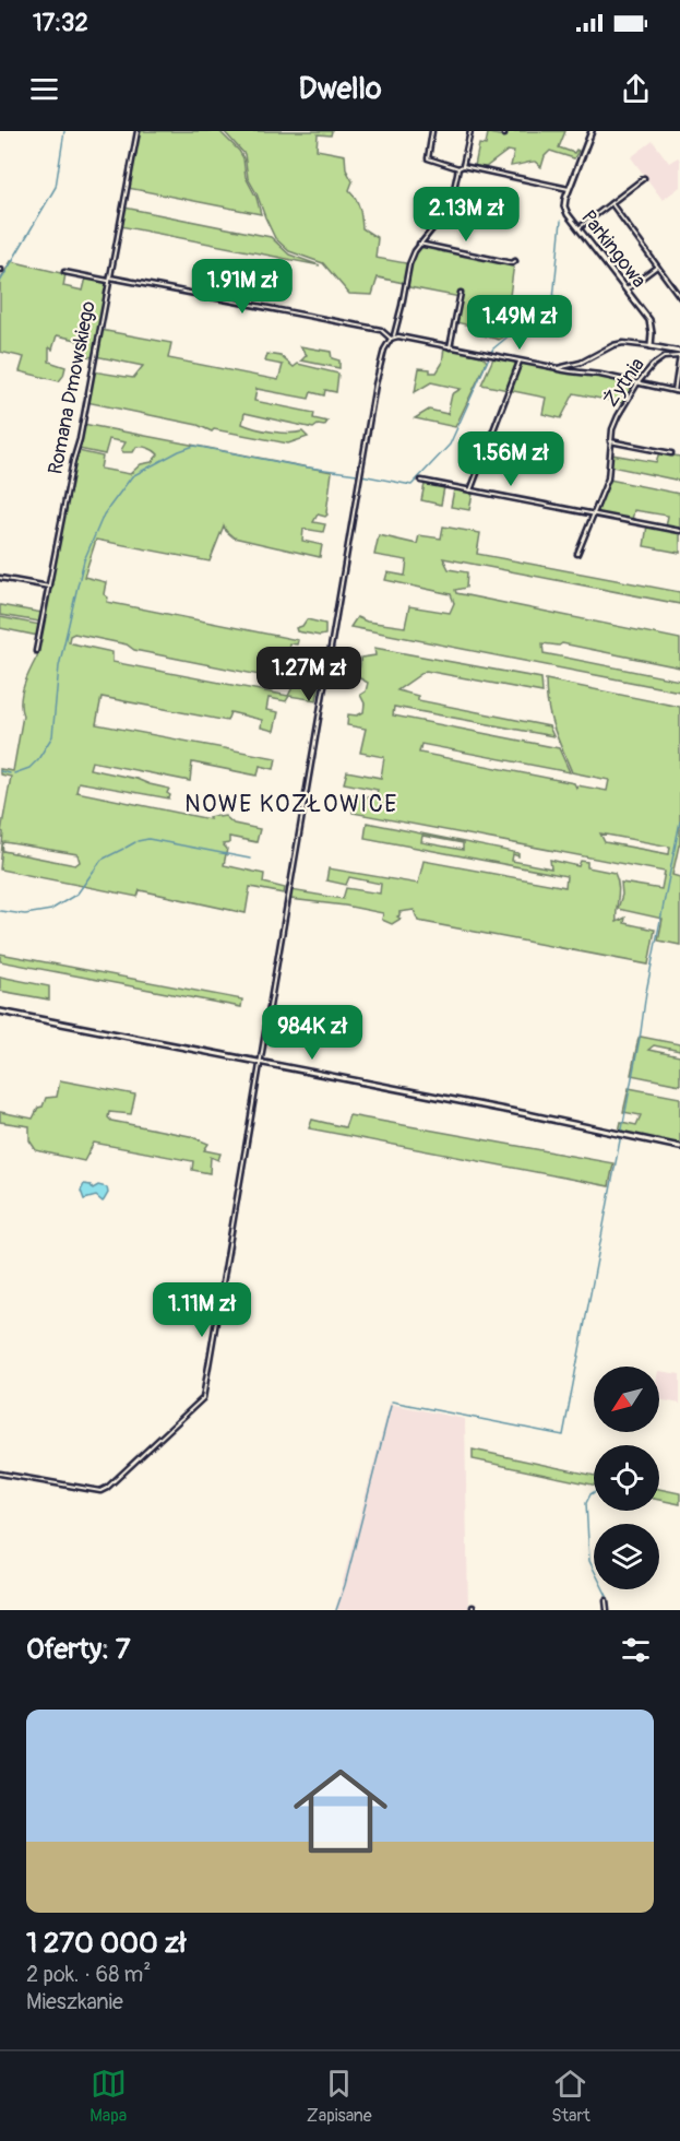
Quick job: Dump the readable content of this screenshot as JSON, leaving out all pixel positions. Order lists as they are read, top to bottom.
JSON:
{
  "streets": {
    "street": ["Parkingowa", "Żytnia", "Romana Dmowskiego"]
  },
  "districts": ["NOWE KOZŁOWICE"],
  "north": "bottom left",
  "page": {
    "status": "17:32",
    "header": "Dwello",
    "price": [
      "2.13M zł",
      "1.91M zł",
      "1.49M zł",
      "1.56M zł",
      "1.27M zł",
      "984K zł",
      "1.11M zł"
    ],
    "heading": "Oferty: 7",
    "list": [
      {
        "name": "1 270 000 zł",
        "note": "2 pok. · 68 m² · Mieszkanie"
      }
    ],
    "tabs": ["Mapa", "Zapisane", "Start"]
  }
}
